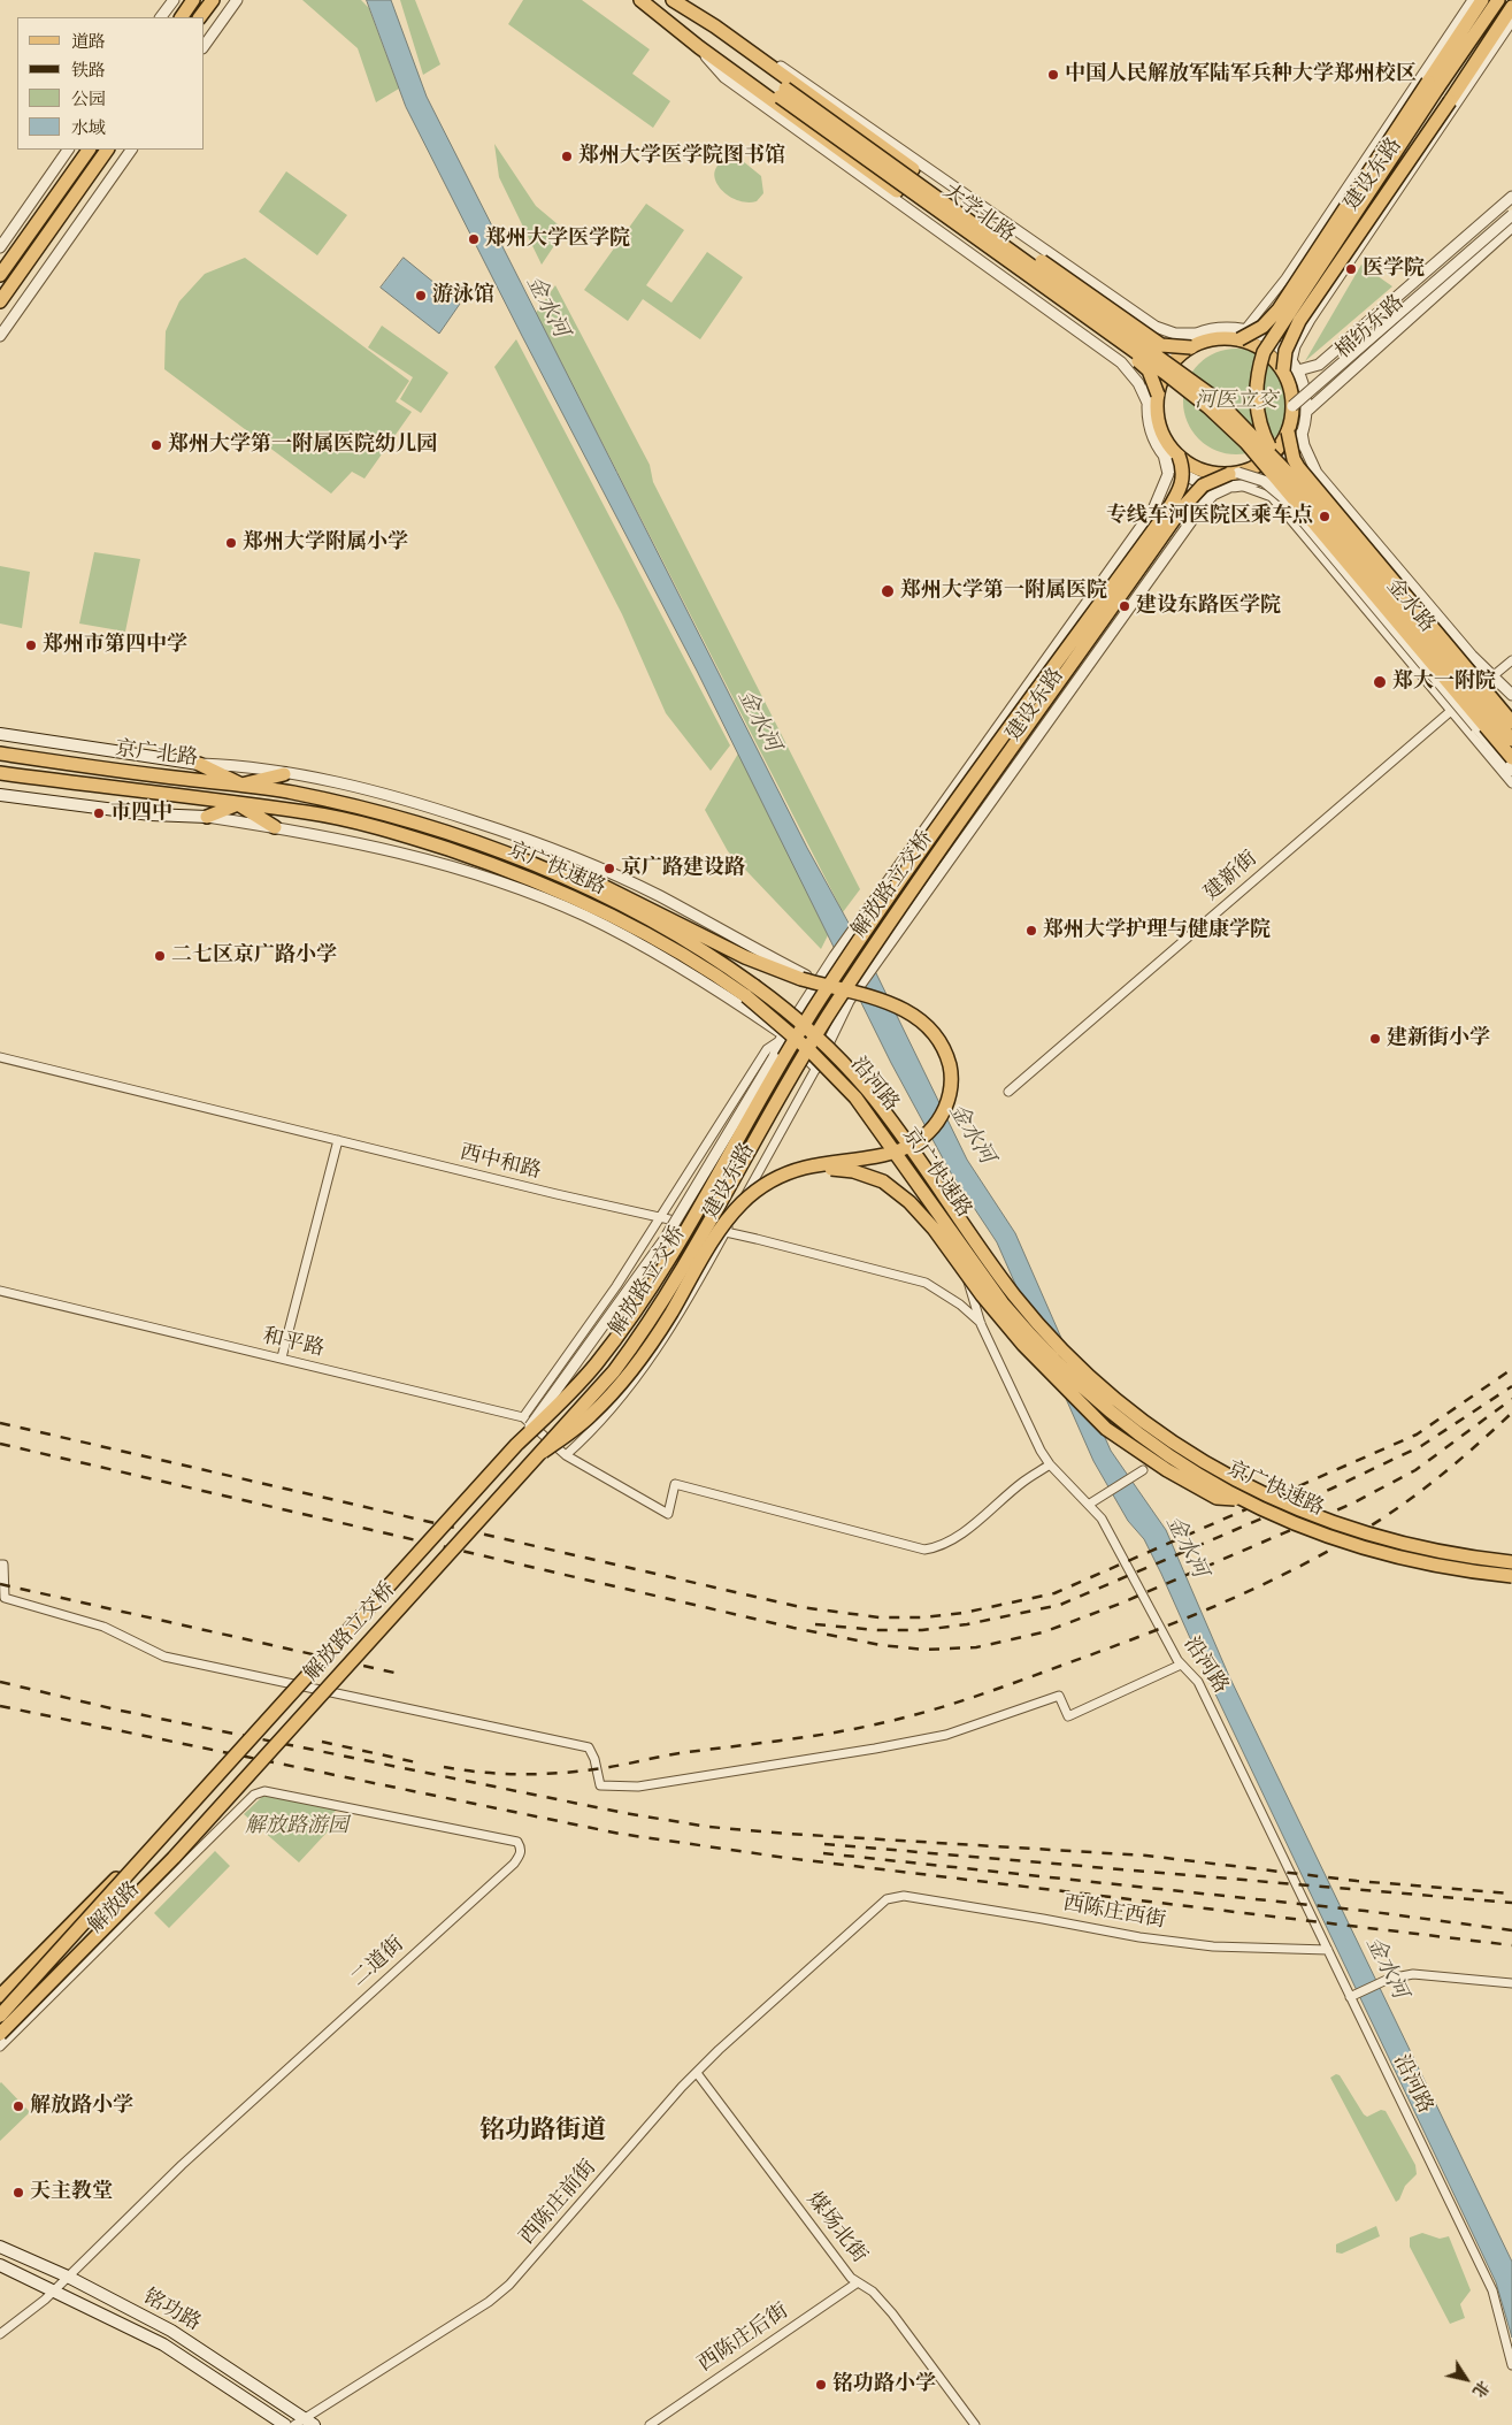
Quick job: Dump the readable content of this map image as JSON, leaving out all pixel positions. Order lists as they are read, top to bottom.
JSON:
{
  "streets": {
    "main road": [
      "建设东路",
      "大学北路",
      "金水路",
      "京广北路",
      "京广快速路",
      "解放路立交桥",
      "铭功路"
    ],
    "street": [
      "棉纺东路",
      "建新街",
      "沿河路",
      "西中和路",
      "和平路",
      "解放路",
      "西陈庄西街",
      "二道街",
      "西陈庄前街",
      "煤场北街",
      "西陈庄后街"
    ]
  },
  "crossings": [
    ["建设东路", "棉纺东路"],
    ["建设东路", "解放路立交桥"],
    ["建设东路", "沿河路"],
    ["建设东路", "西中和路"],
    ["建设东路", "和平路"],
    ["大学北路", "金水路"],
    ["京广北路", "京广快速路"],
    ["沿河路", "西中和路"],
    ["沿河路", "和平路"],
    ["沿河路", "西陈庄西街"],
    ["解放路", "二道街"],
    ["西陈庄西街", "西陈庄前街"],
    ["二道街", "铭功路"],
    ["西陈庄前街", "煤场北街"],
    ["西陈庄前街", "铭功路"],
    ["煤场北街", "西陈庄后街"]
  ],
  "districts": ["铭功路街道"],
  "water": ["金水河"],
  "parks": ["河医立交", "解放路游园"],
  "places": [
    "中国人民解放军陆军兵种大学郑州校区",
    "郑州大学医学院图书馆",
    "郑州大学医学院",
    "医学院",
    "游泳馆",
    "郑州大学第一附属医院幼儿园",
    "专线车河医院区乘车点",
    "郑州大学附属小学",
    "郑州大学第一附属医院",
    "建设东路医学院",
    "郑州市第四中学",
    "郑大一附院",
    "市四中",
    "京广路建设路",
    "郑州大学护理与健康学院",
    "二七区京广路小学",
    "建新街小学",
    "解放路小学",
    "天主教堂",
    "铭功路小学"
  ],
  "legend": [
    "道路",
    "铁路",
    "公园",
    "水域"
  ],
  "north": "bottom right"
}
